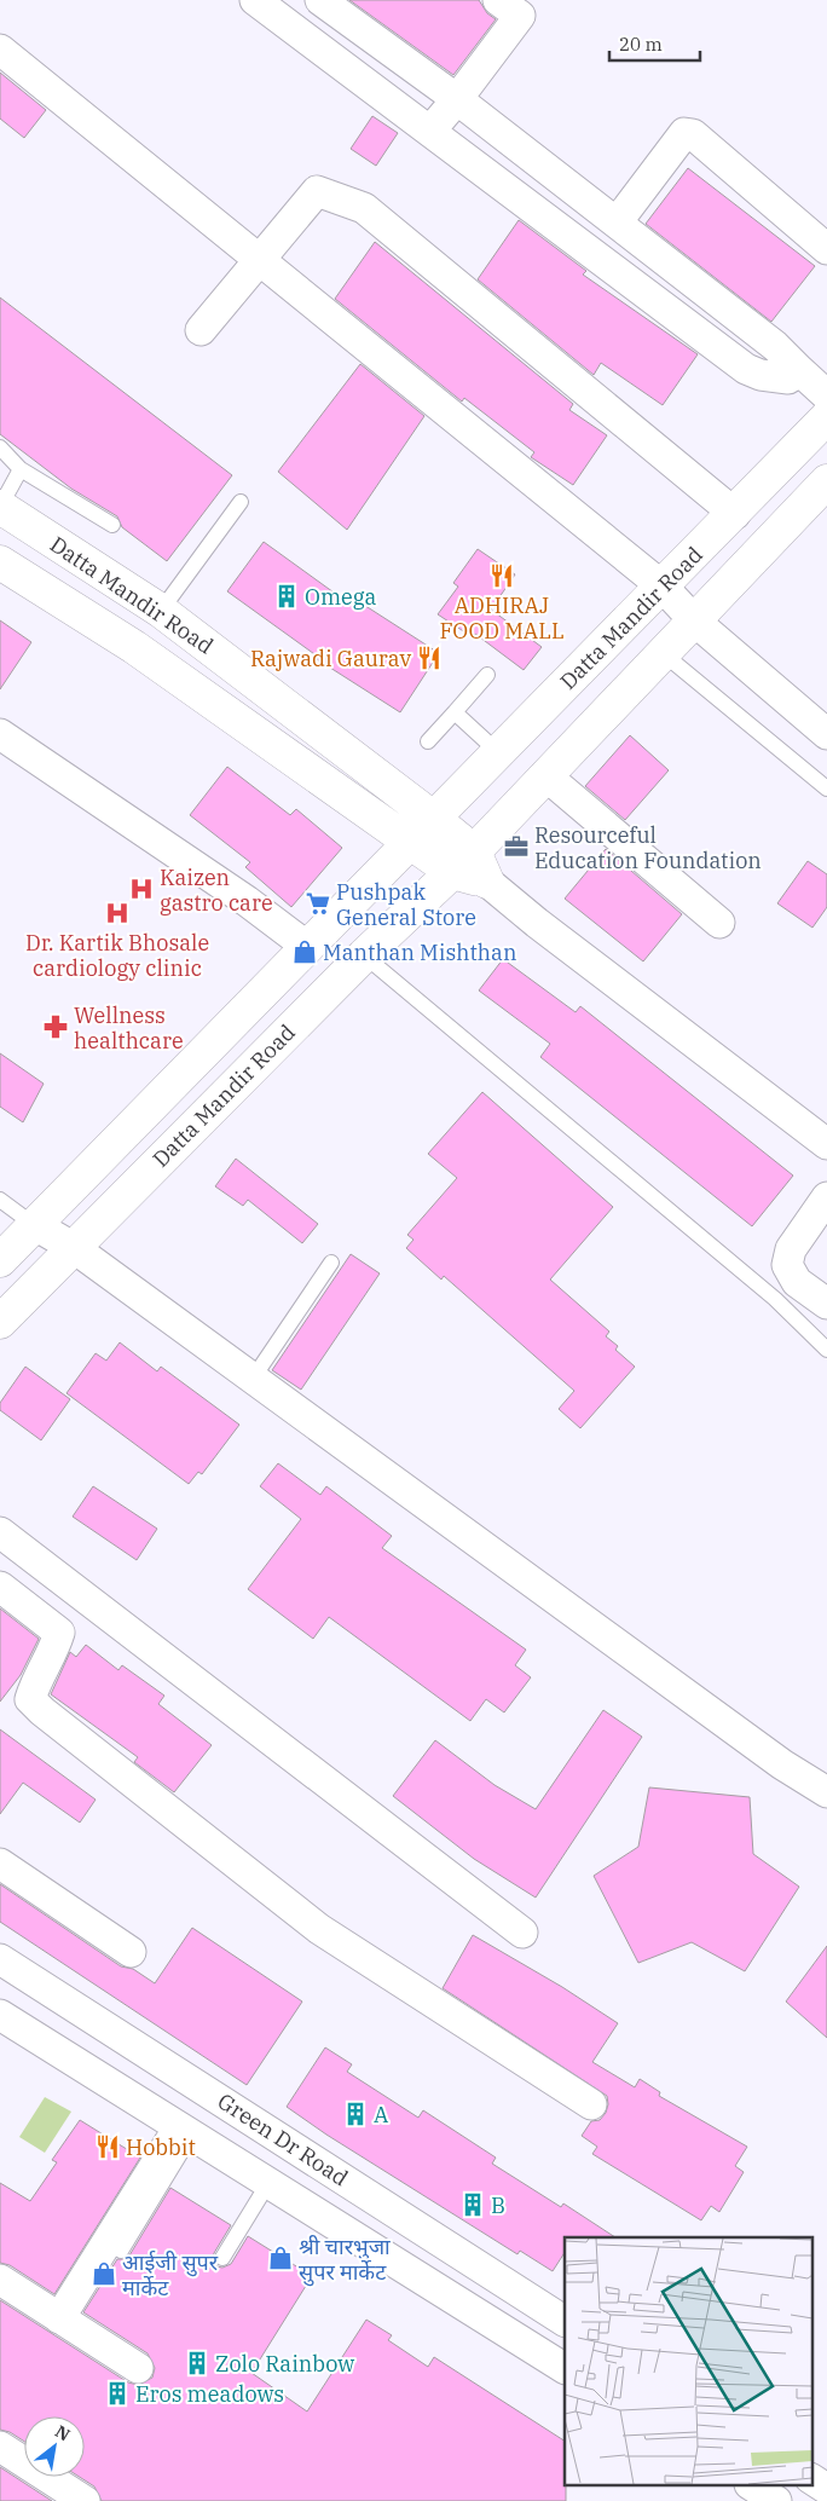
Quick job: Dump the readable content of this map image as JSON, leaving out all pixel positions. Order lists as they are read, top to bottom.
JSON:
{
  "streets": {
    "main road": ["Datta Mandir Road"],
    "street": ["Green Dr Road"]
  },
  "places": {
    "restaurant": ["ADHIRAJ FOOD MALL", "Rajwadi Gaurav", "Hobbit"],
    "building": [
      "Omega",
      "A",
      "B",
      "Zolo Rainbow",
      "Eros meadows"
    ],
    "office": ["Resourceful Education Foundation"],
    "hospital": ["Kaizen gastro care", "Dr. Kartik Bhosale cardiology clinic"],
    "supermarket": ["Pushpak General Store"],
    "shop": ["Manthan Mishthan", "श्री चारभुजा सुपर मार्केट", "आईजी सुपर मार्केट"],
    "pharmacy": ["Wellness healthcare"]
  },
  "scale_bar": "20 m",
  "north": "top right"
}
